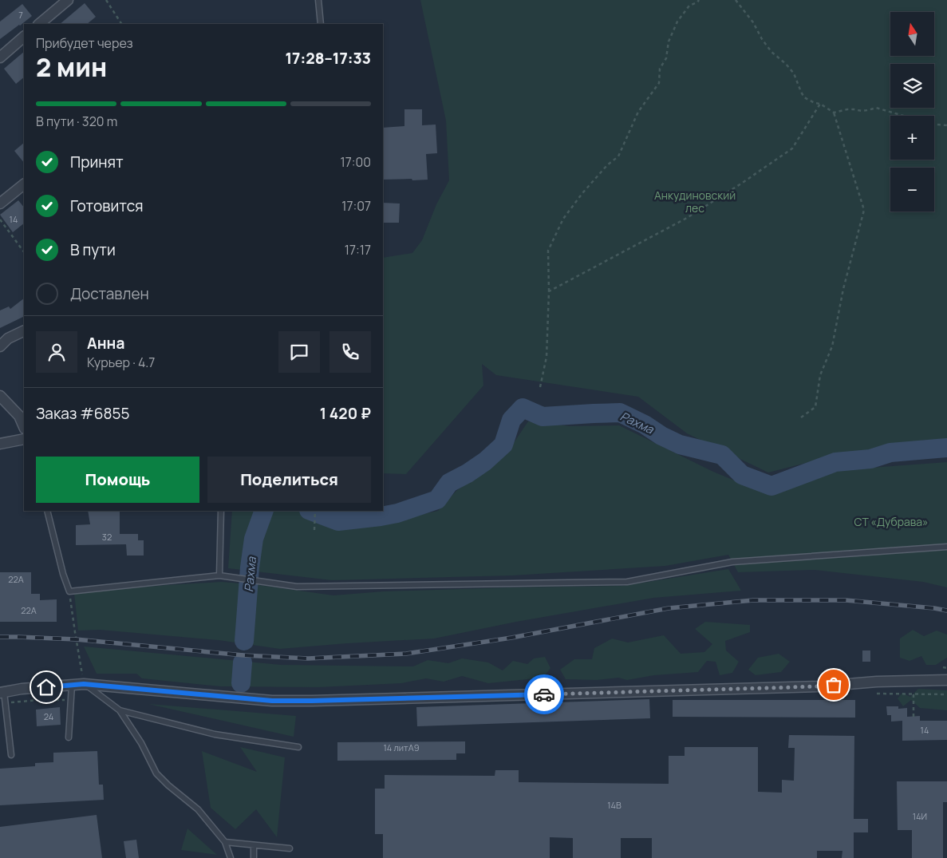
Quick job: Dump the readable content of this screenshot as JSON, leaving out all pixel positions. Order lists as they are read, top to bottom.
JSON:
{
  "water": ["Рахма"],
  "parks": ["Анкудиновский лес", "СТ «Дубрава»"],
  "house_numbers": [
    "7",
    "14",
    "32",
    "22А",
    "22А",
    "24",
    "14",
    "14 литА9",
    "14В",
    "14И"
  ],
  "north": "top",
  "page": {
    "map_buttons": ["+", "−"],
    "heading": ["2 мин", "Прибудет через", "17:28–17:33"],
    "panel": [
      "Анна",
      "Курьер · 4.7",
      "Заказ #6855",
      "1 420 ₽"
    ],
    "bar": "В пути · 320 m",
    "list": [
      ["Принят", "17:00"],
      ["Готовится", "17:07"],
      ["В пути", "17:17"],
      "Доставлен"
    ],
    "buttons": ["Помощь", "Поделиться"]
  }
}
